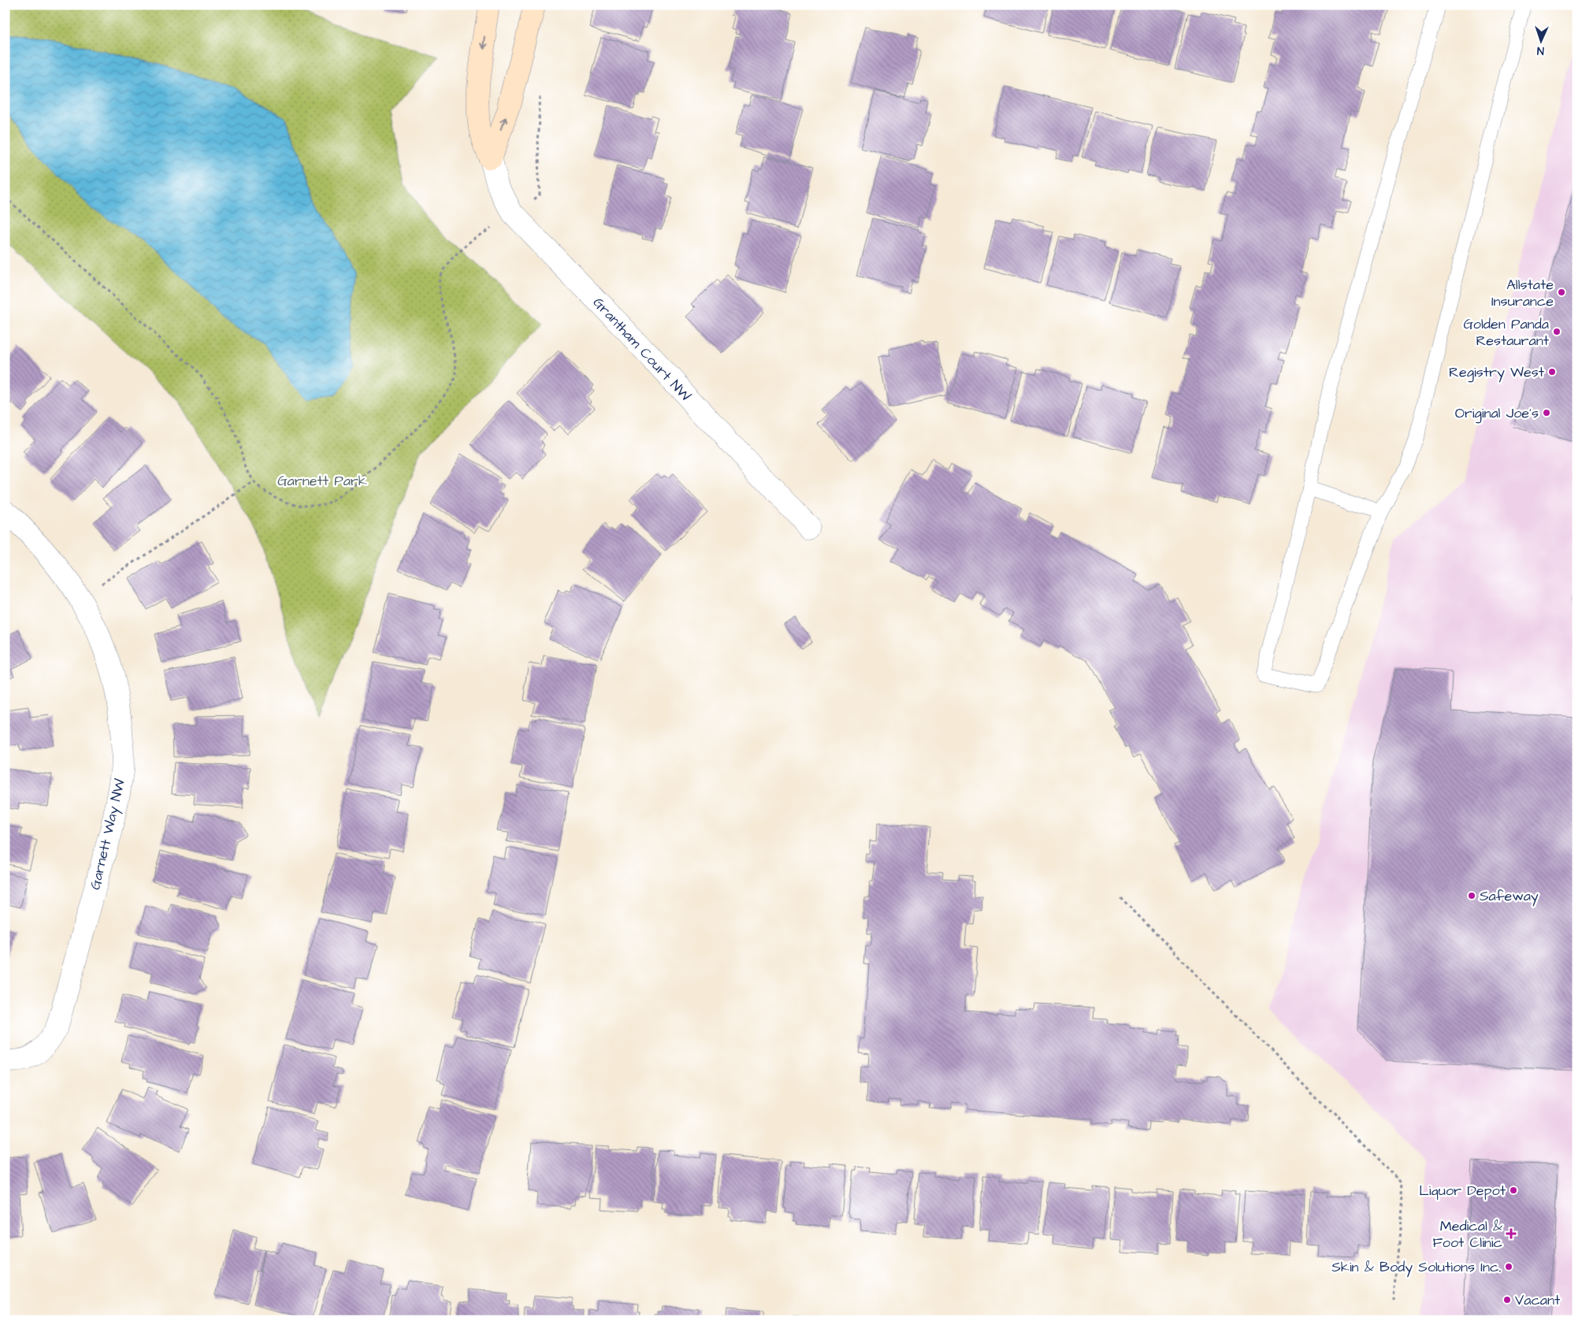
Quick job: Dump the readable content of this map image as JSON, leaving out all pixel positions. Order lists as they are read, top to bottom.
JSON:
{
  "streets": {
    "street": ["Grantham Court NW", "Garnett Way NW"]
  },
  "parks": ["Garnett Park"],
  "places": {
    "other": [
      "Allstate Insurance",
      "Golden Panda Restaurant",
      "Registry West",
      "Original Joe's",
      "Safeway",
      "Liquor Depot",
      "Skin & Body Solutions Inc.",
      "Vacant"
    ],
    "health": ["Medical & Foot Clinic"]
  },
  "north": "bottom"
}
